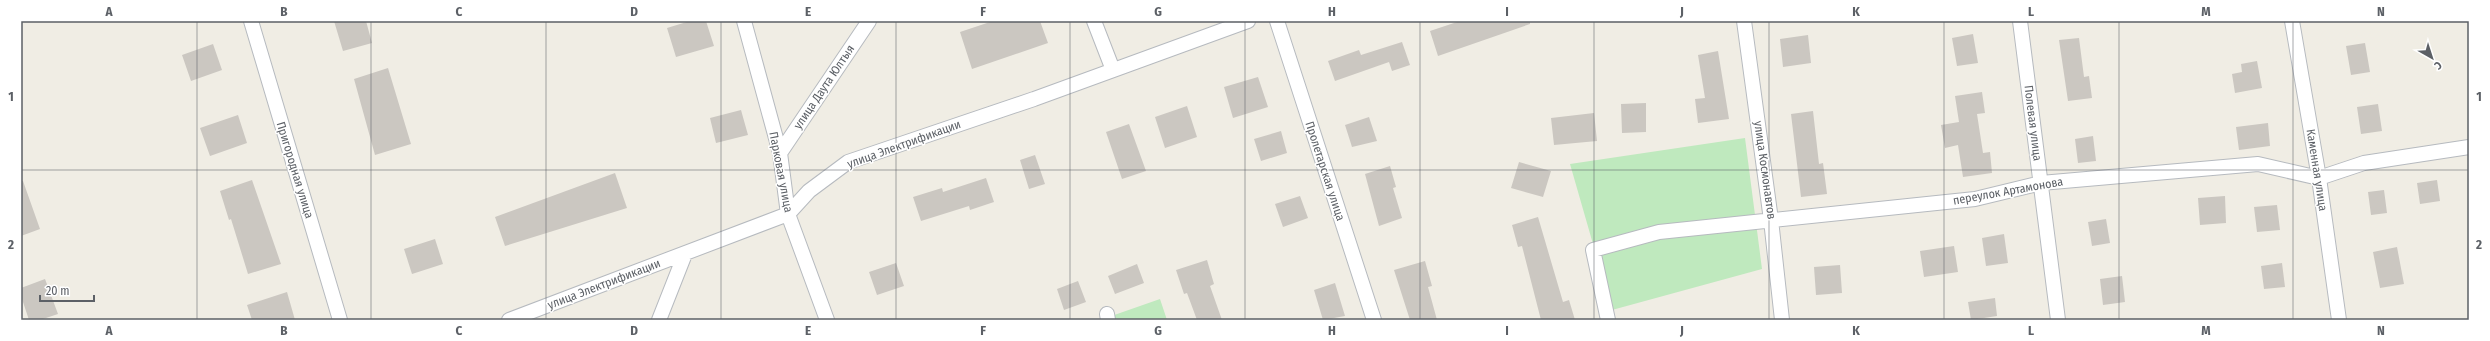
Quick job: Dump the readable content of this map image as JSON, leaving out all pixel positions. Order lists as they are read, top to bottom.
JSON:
{
  "streets": {
    "street": [
      "улица Даута Юлтыя",
      "Полевая улица",
      "улица Электрификации",
      "Пригородная улица",
      "улица Космонавтов",
      "Каменная улица",
      "Пролетарская улица",
      "Парковая улица",
      "переулок Артамонова"
    ]
  },
  "crossings": [
    ["улица Даута Юлтыя", "Парковая улица"],
    ["Полевая улица", "переулок Артамонова"],
    ["улица Электрификации", "Парковая улица"],
    ["улица Космонавтов", "переулок Артамонова"],
    ["Каменная улица", "переулок Артамонова"]
  ],
  "scale_bar": "20 m",
  "north": "bottom right",
  "grid": {
    "columns": [
      "A",
      "B",
      "C",
      "D",
      "E",
      "F",
      "G",
      "H",
      "I",
      "J",
      "K",
      "L",
      "M",
      "N"
    ],
    "rows": ["1", "2"]
  }
}
